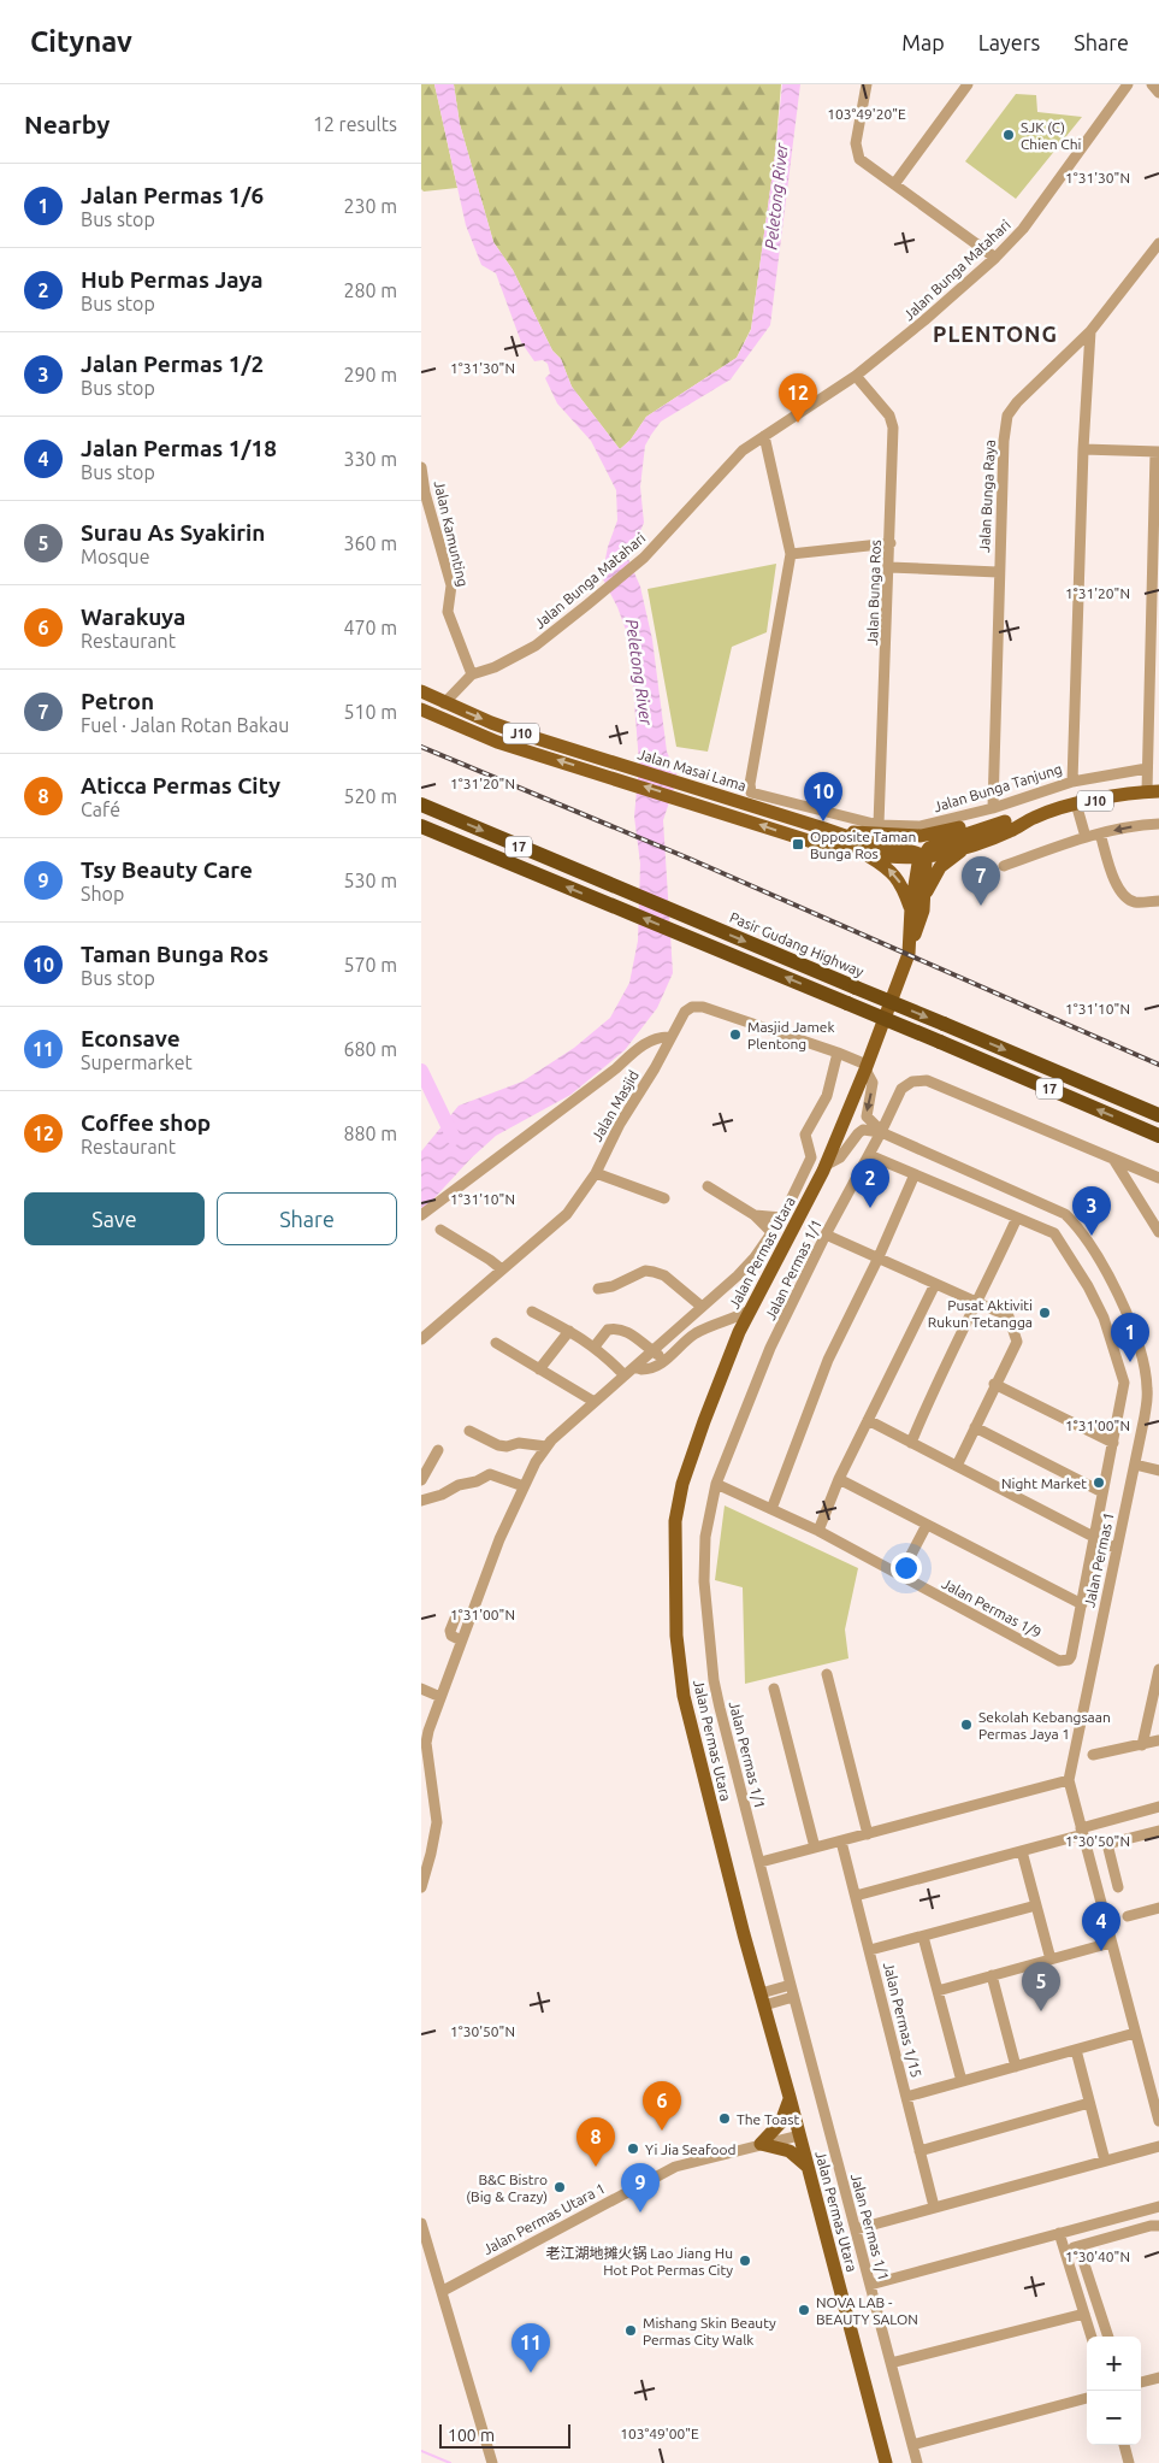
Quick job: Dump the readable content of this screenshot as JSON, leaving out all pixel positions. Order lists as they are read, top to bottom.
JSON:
{
  "streets": {
    "highway": ["17", "Pasir Gudang Highway"],
    "main road": ["J10", "Jalan Masai Lama", "Jalan Permas Utara"],
    "street": [
      "Jalan Bunga Matahari",
      "Jalan Bunga Raya",
      "Jalan Kamunting",
      "Jalan Bunga Ros",
      "Jalan Bunga Tanjung",
      "Jalan Masjid",
      "Jalan Permas 1/1",
      "Jalan Permas 1",
      "Jalan Permas 1/9",
      "Jalan Permas 1/15",
      "Jalan Permas Utara 1"
    ]
  },
  "crossings": [
    ["Jalan Bunga Matahari", "Jalan Kamunting"],
    ["Jalan Bunga Matahari", "Jalan Bunga Ros"],
    ["Jalan Bunga Matahari", "Jalan Masai Lama"],
    ["Jalan Bunga Raya", "Jalan Bunga Tanjung"],
    ["Jalan Bunga Ros", "Jalan Bunga Tanjung"],
    ["Jalan Masai Lama", "Jalan Permas Utara"],
    ["Jalan Masjid", "Jalan Permas Utara"],
    ["Jalan Permas Utara", "Jalan Permas Utara 1"],
    ["Jalan Permas 1/1", "Jalan Permas 1"],
    ["Jalan Permas 1/1", "Jalan Permas 1/9"]
  ],
  "districts": ["PLENTONG"],
  "water": ["Peletong River"],
  "places": {
    "other": [
      "SJK (C) Chien Chi",
      "Masjid Jamek Plentong",
      "Pusat Aktiviti Rukun Tetangga",
      "Night Market",
      "Sekolah Kebangsaan Permas Jaya 1",
      "The Toast",
      "Yi Jia Seafood",
      "B&C Bistro (Big & Crazy)",
      "老江湖地摊火锅 Lao Jiang Hu Hot Pot Permas City",
      "NOVA LAB - BEAUTY SALON",
      "Mishang Skin Beauty Permas City Walk"
    ],
    "transit": ["Opposite Taman Bunga Ros"]
  },
  "scale_bar": "100 m",
  "page": {
    "header": "Citynav",
    "nav": ["Map", "Layers", "Share"],
    "heading": ["Nearby", "12 results"],
    "list": [
      {
        "mark": "1",
        "name": "Jalan Permas 1/6",
        "note": "Bus stop",
        "value": "230 m"
      },
      {
        "mark": "2",
        "name": "Hub Permas Jaya",
        "note": "Bus stop",
        "value": "280 m"
      },
      {
        "mark": "3",
        "name": "Jalan Permas 1/2",
        "note": "Bus stop",
        "value": "290 m"
      },
      {
        "mark": "4",
        "name": "Jalan Permas 1/18",
        "note": "Bus stop",
        "value": "330 m"
      },
      {
        "mark": "5",
        "name": "Surau As Syakirin",
        "note": "Mosque",
        "value": "360 m"
      },
      {
        "mark": "6",
        "name": "Warakuya",
        "note": "Restaurant",
        "value": "470 m"
      },
      {
        "mark": "7",
        "name": "Petron",
        "note": "Fuel · Jalan Rotan Bakau",
        "value": "510 m"
      },
      {
        "mark": "8",
        "name": "Aticca Permas City",
        "note": "Café",
        "value": "520 m"
      },
      {
        "mark": "9",
        "name": "Tsy Beauty Care",
        "note": "Shop",
        "value": "530 m"
      },
      {
        "mark": "10",
        "name": "Taman Bunga Ros",
        "note": "Bus stop",
        "value": "570 m"
      },
      {
        "mark": "11",
        "name": "Econsave",
        "note": "Supermarket",
        "value": "680 m"
      },
      {
        "mark": "12",
        "name": "Coffee shop",
        "note": "Restaurant",
        "value": "880 m"
      }
    ],
    "pins": [
      "12",
      "10",
      "7",
      "2",
      "3",
      "1",
      "4",
      "5",
      "6",
      "8",
      "9",
      "11"
    ],
    "buttons": ["Save", "Share"],
    "map_buttons": ["+", "−"],
    "scale": "100 m"
  },
  "coordinates": [
    "103°49'20\"E",
    "1°31'30\"N",
    "1°31'20\"N",
    "1°31'10\"N",
    "1°31'00\"N",
    "1°30'50\"N",
    "1°30'40\"N",
    "103°49'00\"E"
  ]
}
